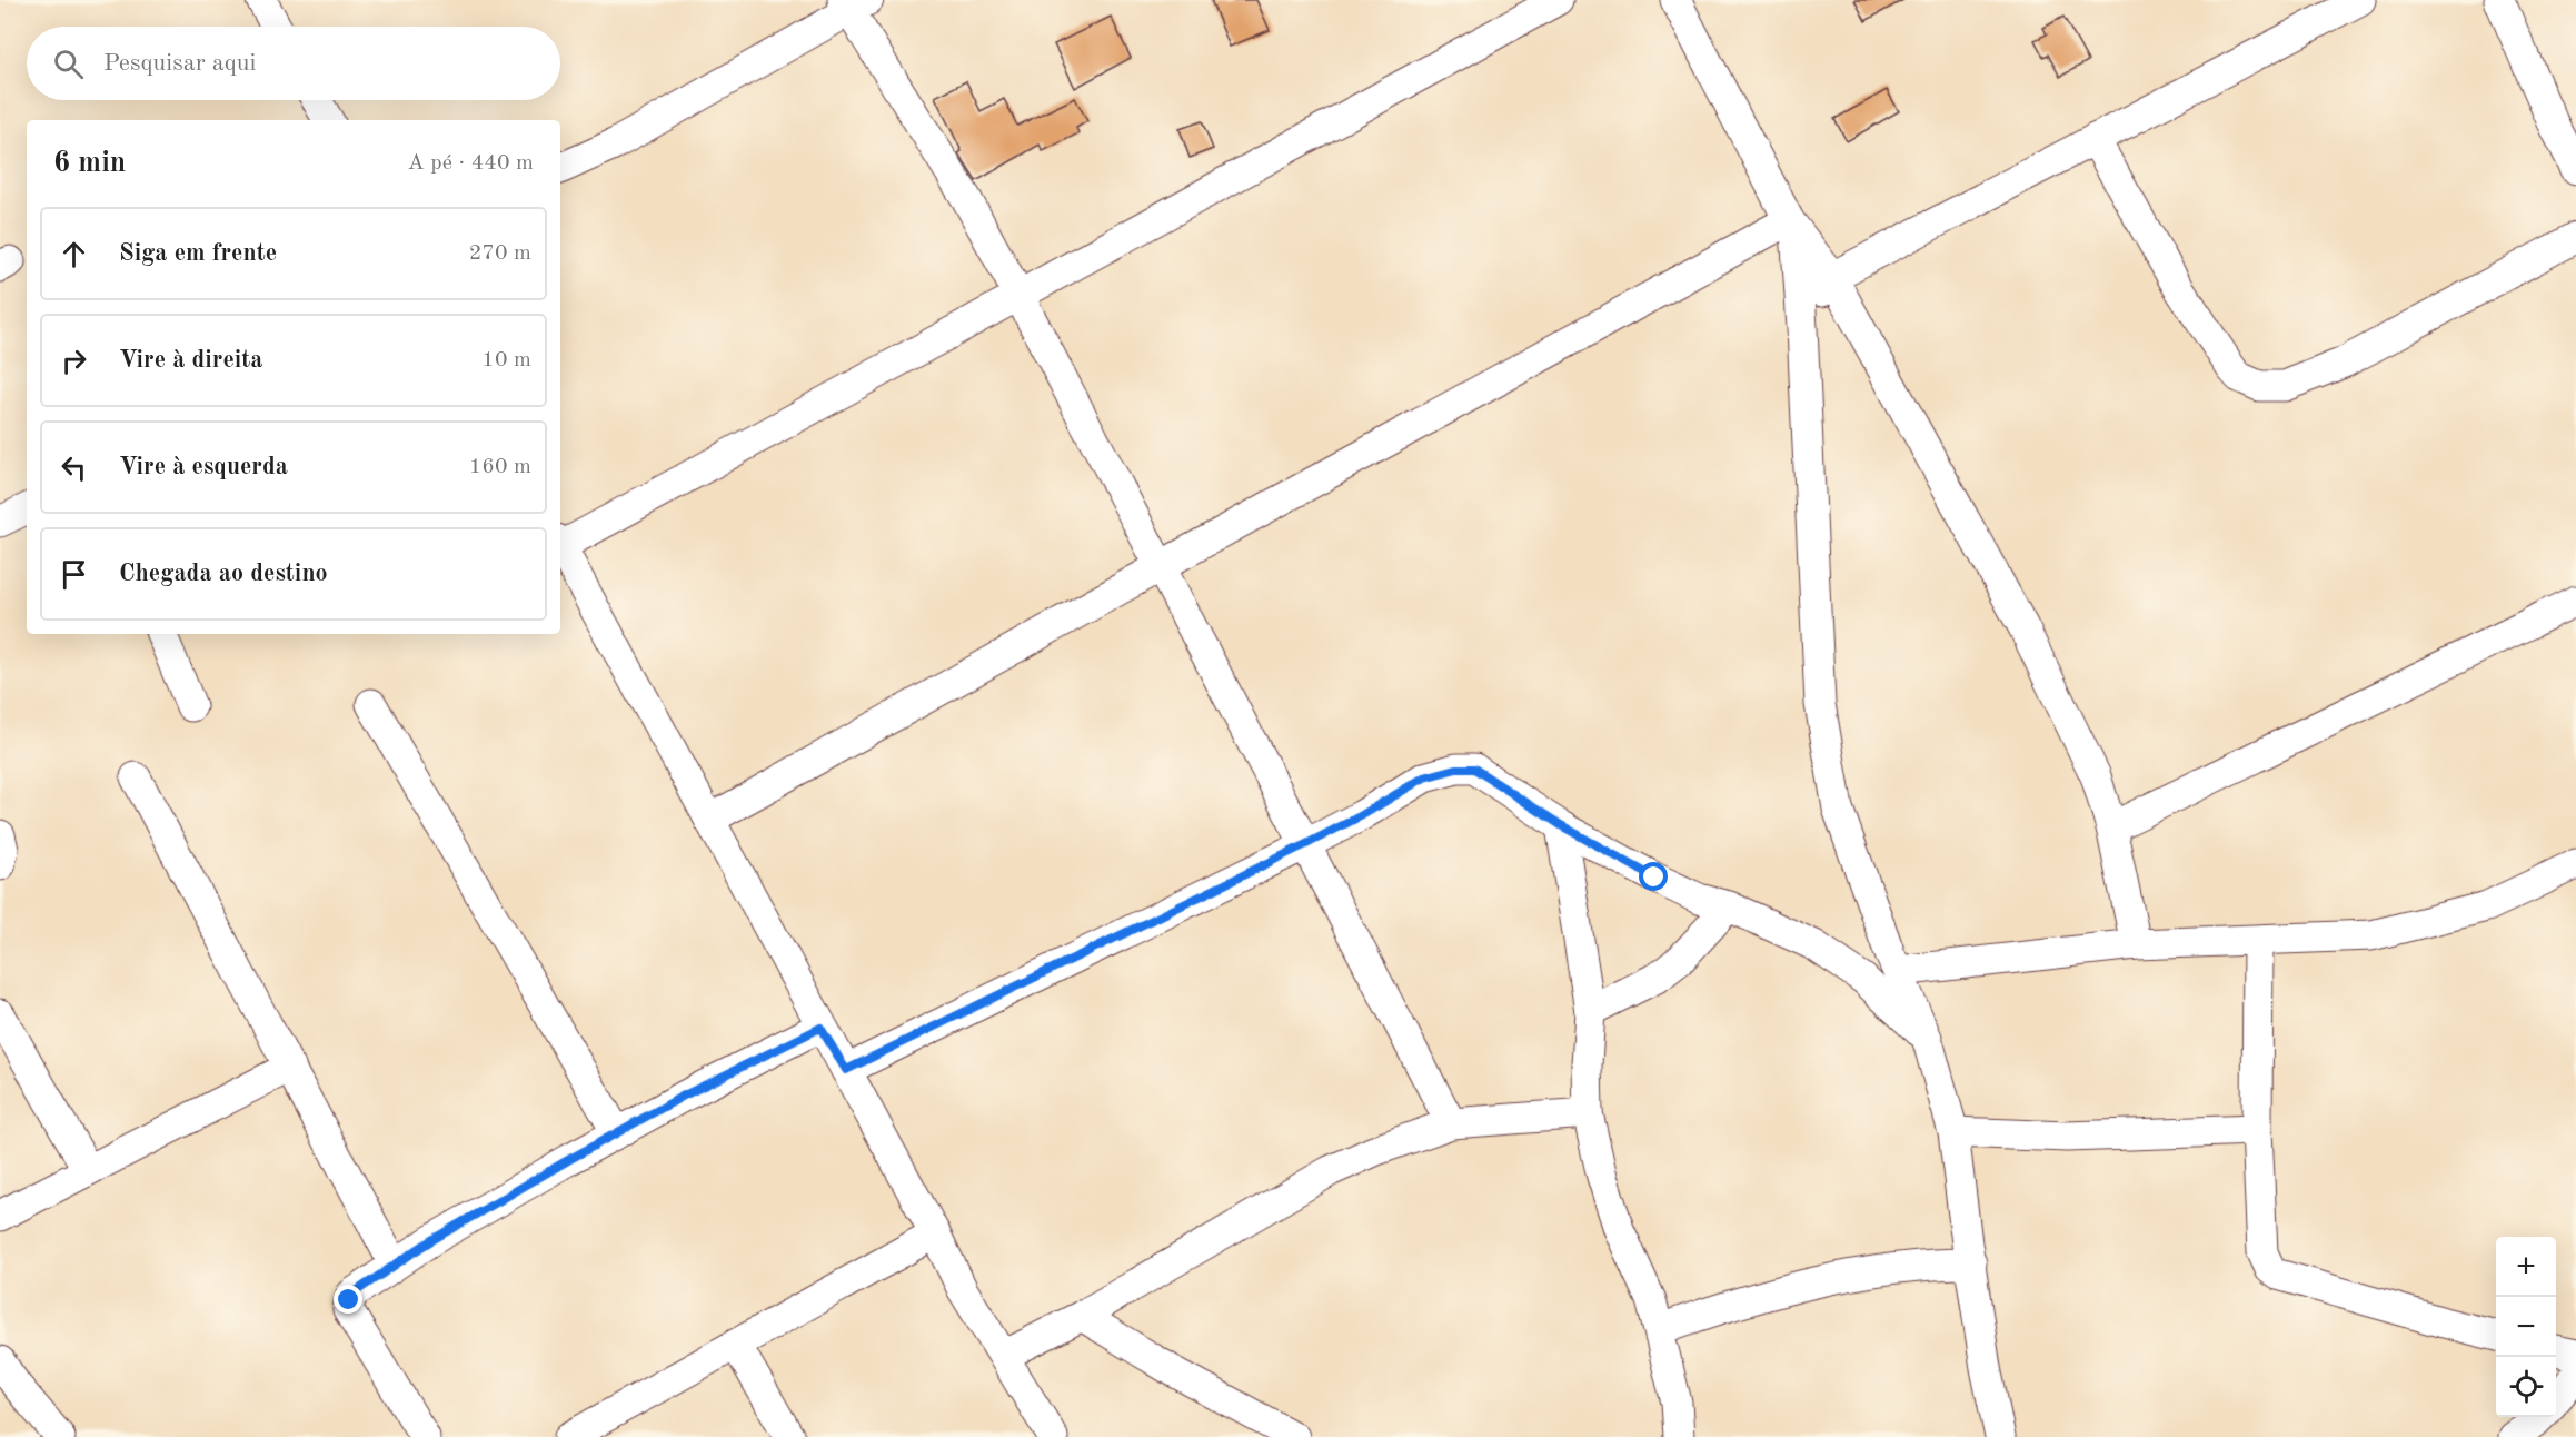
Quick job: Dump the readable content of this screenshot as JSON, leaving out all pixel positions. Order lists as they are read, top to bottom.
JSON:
{
  "page": {
    "search": "Pesquisar aqui",
    "heading": ["6 min", "A pé · 440 m"],
    "list": [
      ["Siga em frente", "270 m"],
      ["Vire à direita", "10 m"],
      ["Vire à esquerda", "160 m"],
      "Chegada ao destino"
    ],
    "map_buttons": ["+", "−"]
  }
}
